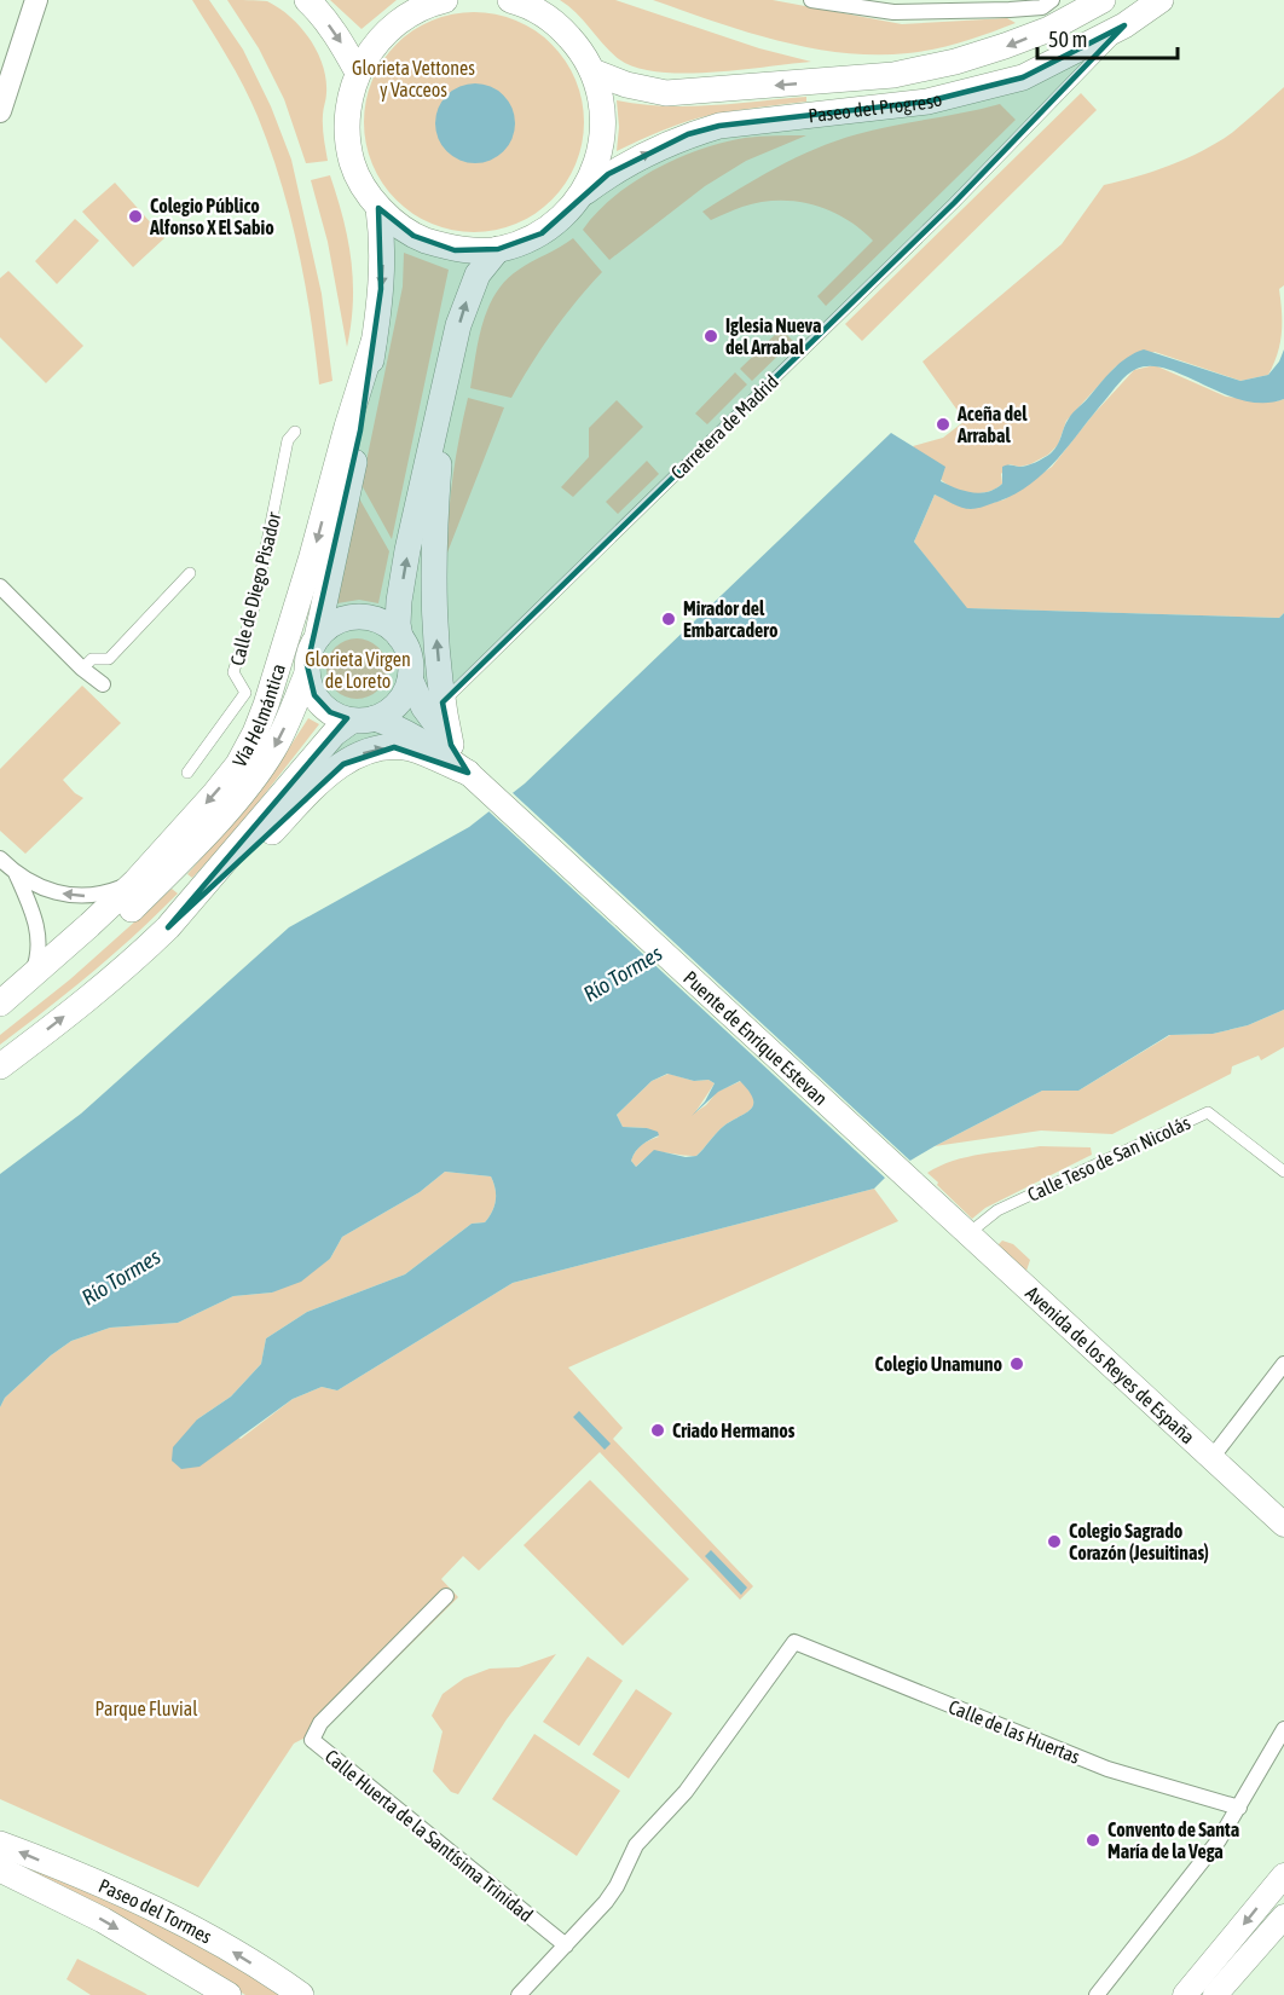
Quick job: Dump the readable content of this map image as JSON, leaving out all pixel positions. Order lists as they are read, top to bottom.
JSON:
{
  "streets": {
    "highway": ["Paseo del Progreso", "Vía Helmántica", "Paseo del Tormes"],
    "main road": ["Puente de Enrique Estevan", "Avenida de los Reyes de España"],
    "street": [
      "Carretera de Madrid",
      "Calle de Diego Pisador",
      "Calle Teso de San Nicolás",
      "Calle de las Huertas",
      "Calle Huerta de la Santísima Trinidad"
    ]
  },
  "crossings": [
    ["Paseo del Progreso", "Carretera de Madrid"],
    ["Puente de Enrique Estevan", "Avenida de los Reyes de España"],
    ["Calle Teso de San Nicolás", "Avenida de los Reyes de España"],
    ["Calle de las Huertas", "Calle Huerta de la Santísima Trinidad"]
  ],
  "water": ["Río Tormes"],
  "parks": ["Glorieta Vettones y Vacceos", "Glorieta Virgen de Loreto", "Parque Fluvial"],
  "places": [
    "Colegio Público Alfonso X El Sabio",
    "Iglesia Nueva del Arrabal",
    "Aceña del Arrabal",
    "Mirador del Embarcadero",
    "Colegio Unamuno",
    "Criado Hermanos",
    "Colegio Sagrado Corazón (Jesuitinas)",
    "Convento de Santa María de la Vega"
  ],
  "scale_bar": "50 m"
}
